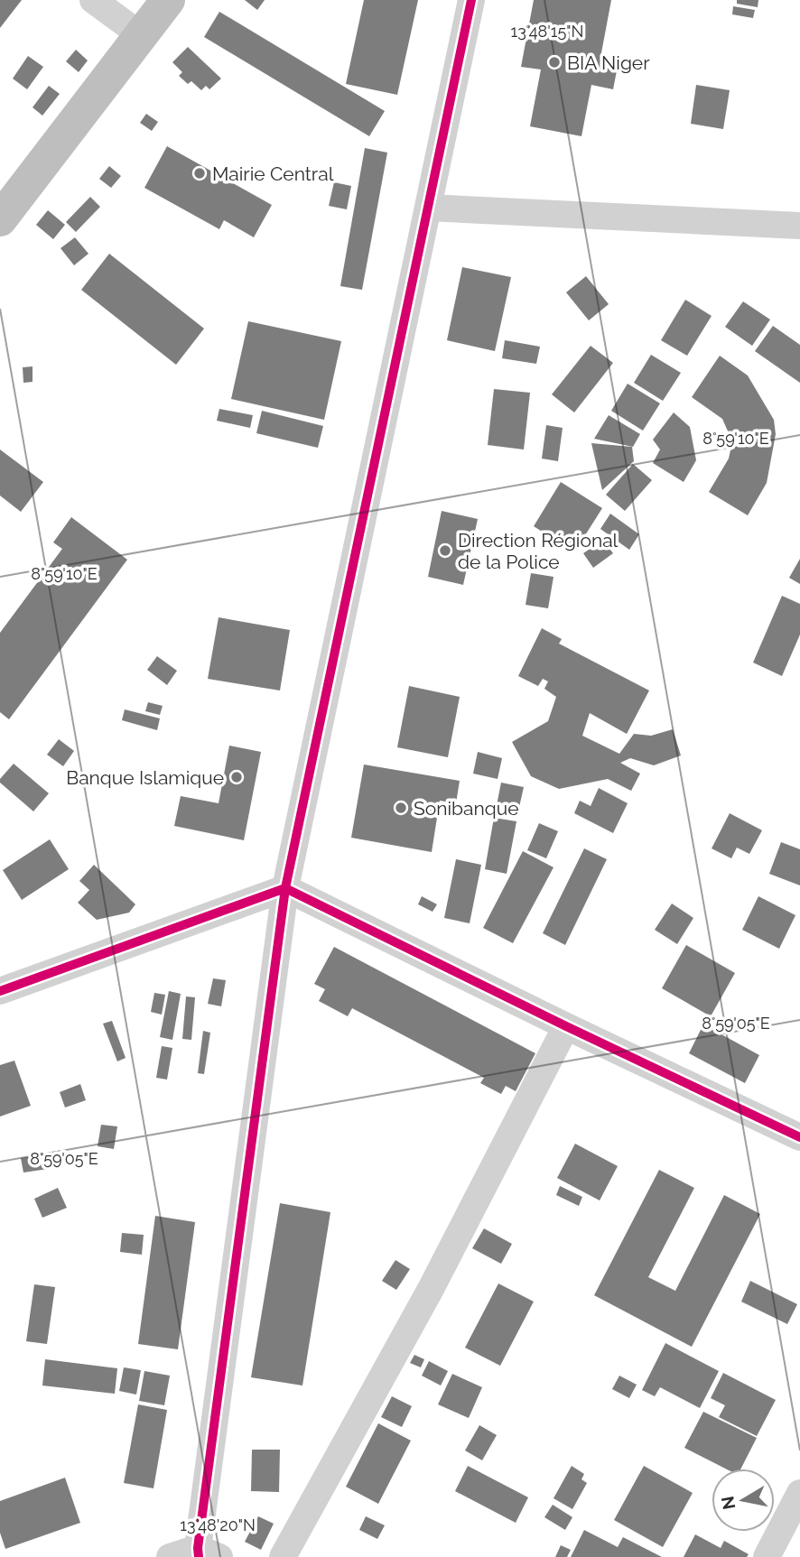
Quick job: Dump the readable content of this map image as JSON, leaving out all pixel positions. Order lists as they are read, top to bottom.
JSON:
{
  "places": [
    "BIA Niger",
    "Mairie Central",
    "Direction Régional de la Police",
    "Banque Islamique",
    "Sonibanque"
  ],
  "north": "left",
  "coordinates": [
    "13°48'15\"N",
    "8°59'10\"E",
    "8°59'05\"E",
    "13°48'20\"N"
  ]
}
